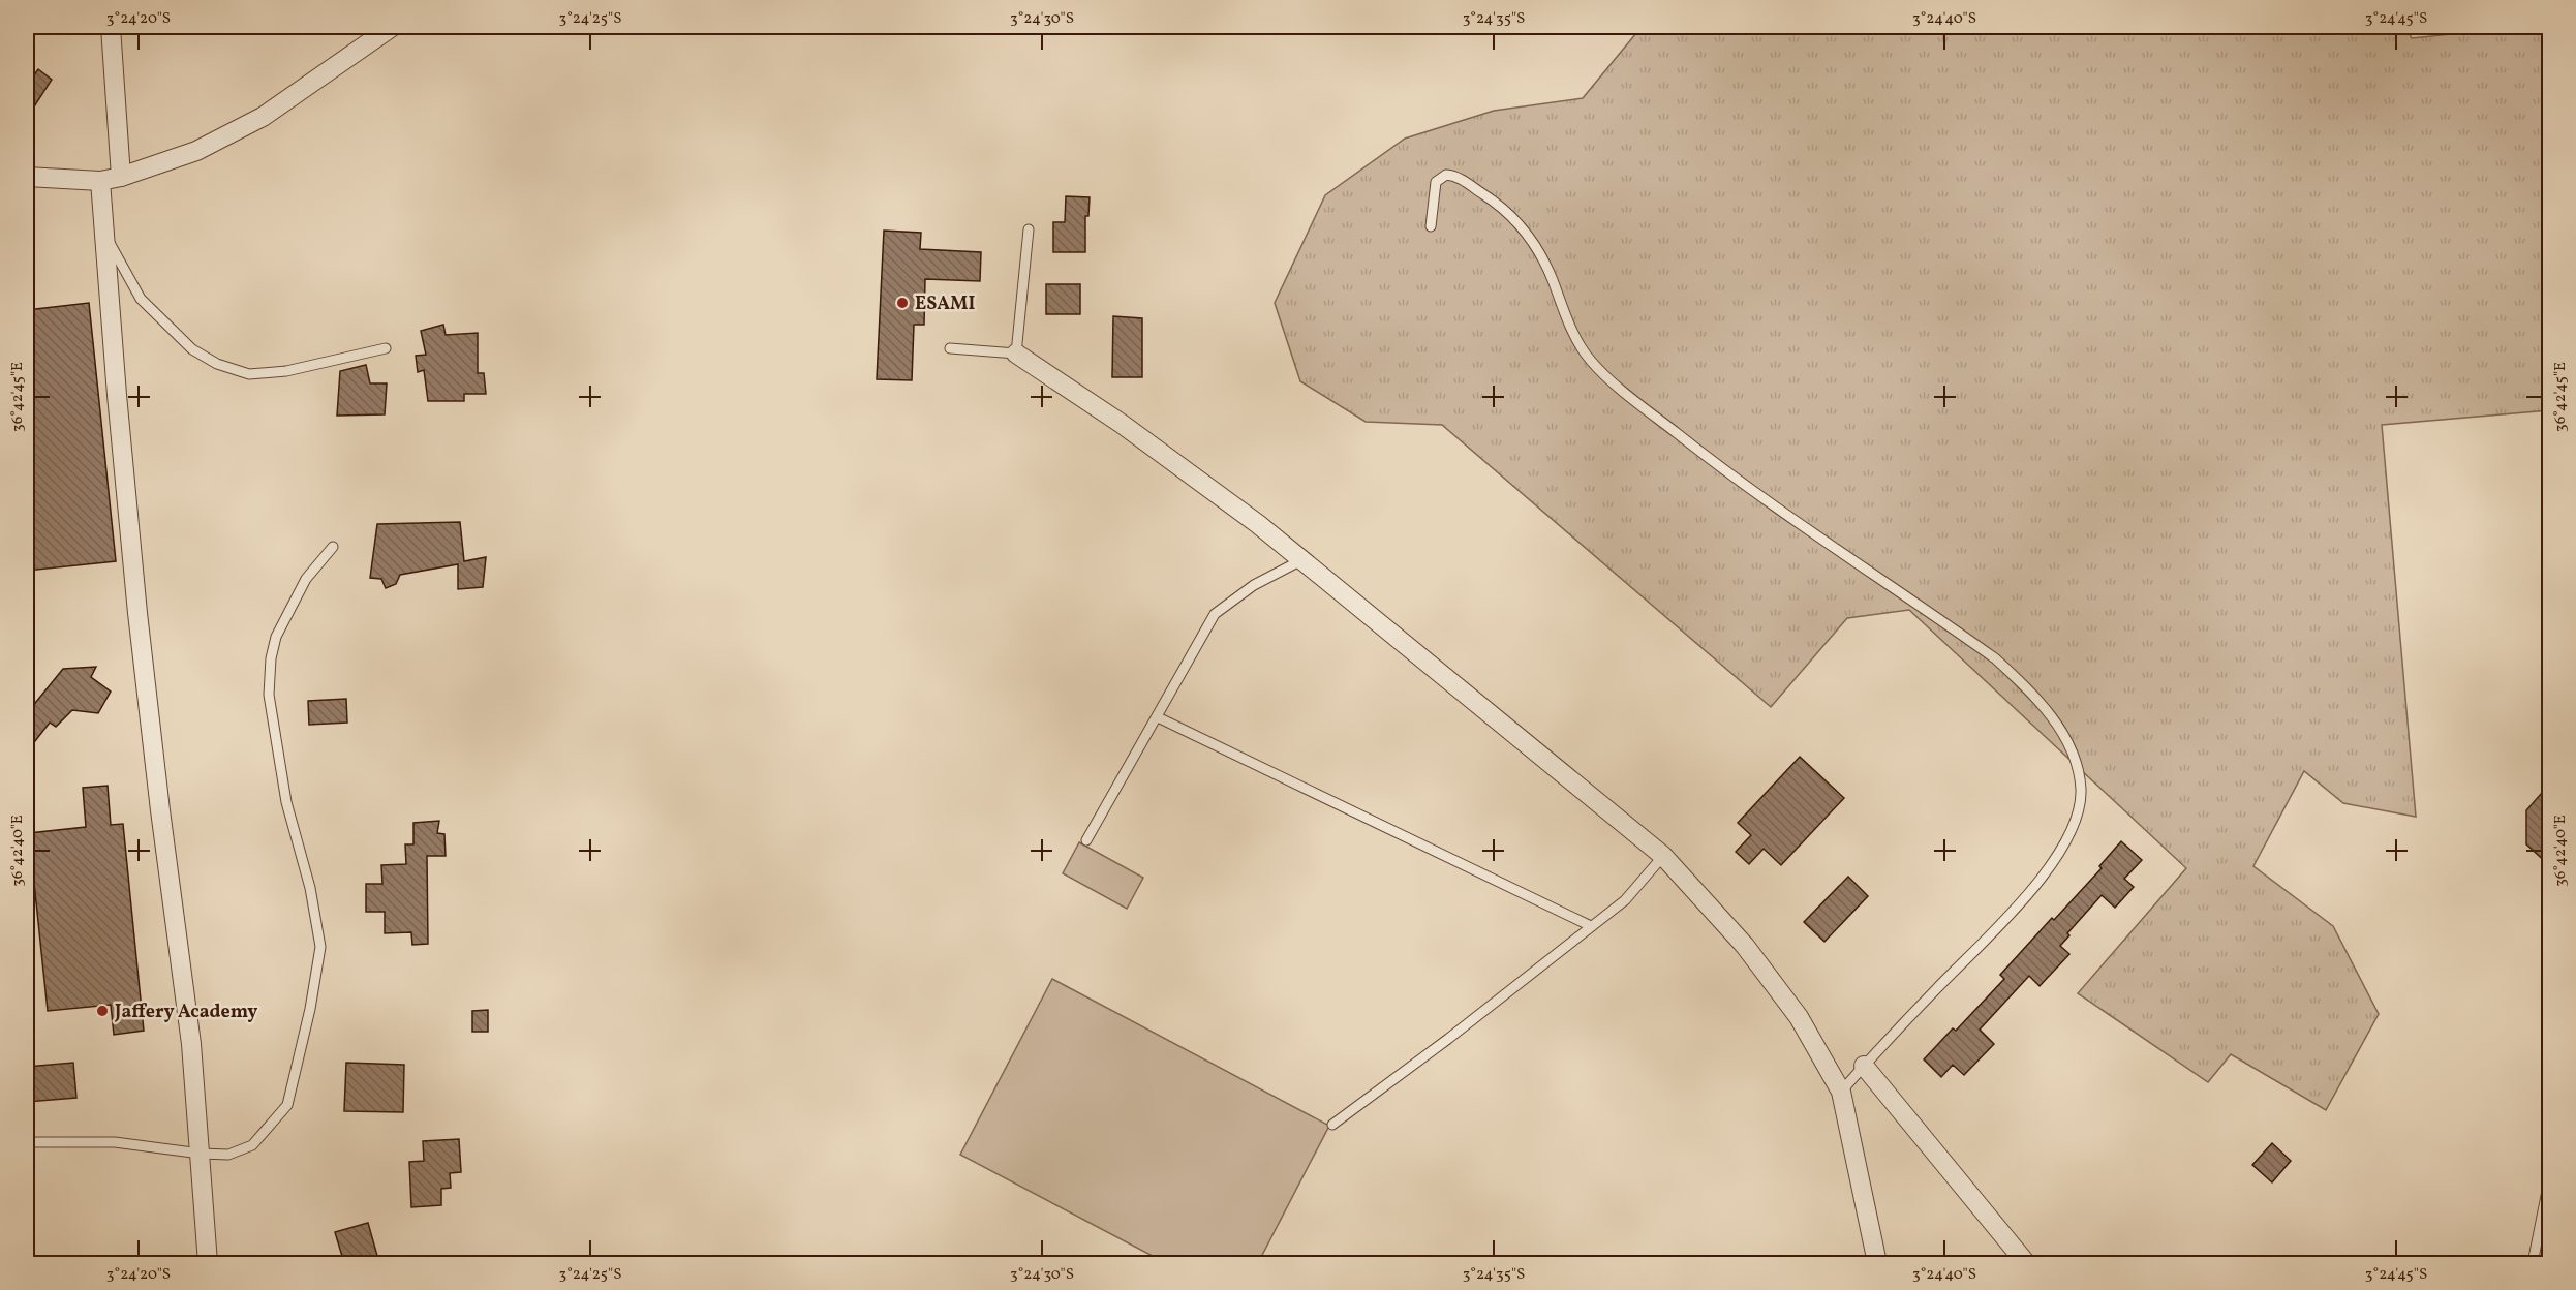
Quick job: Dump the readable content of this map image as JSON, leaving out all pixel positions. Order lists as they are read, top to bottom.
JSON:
{
  "places": ["ESAMI", "Jaffery Academy"],
  "coordinates": [
    "3°24'20\"S",
    "3°24'25\"S",
    "3°24'30\"S",
    "3°24'35\"S",
    "3°24'40\"S",
    "3°24'45\"S",
    "36°42'45\"E",
    "36°42'40\"E"
  ]
}
